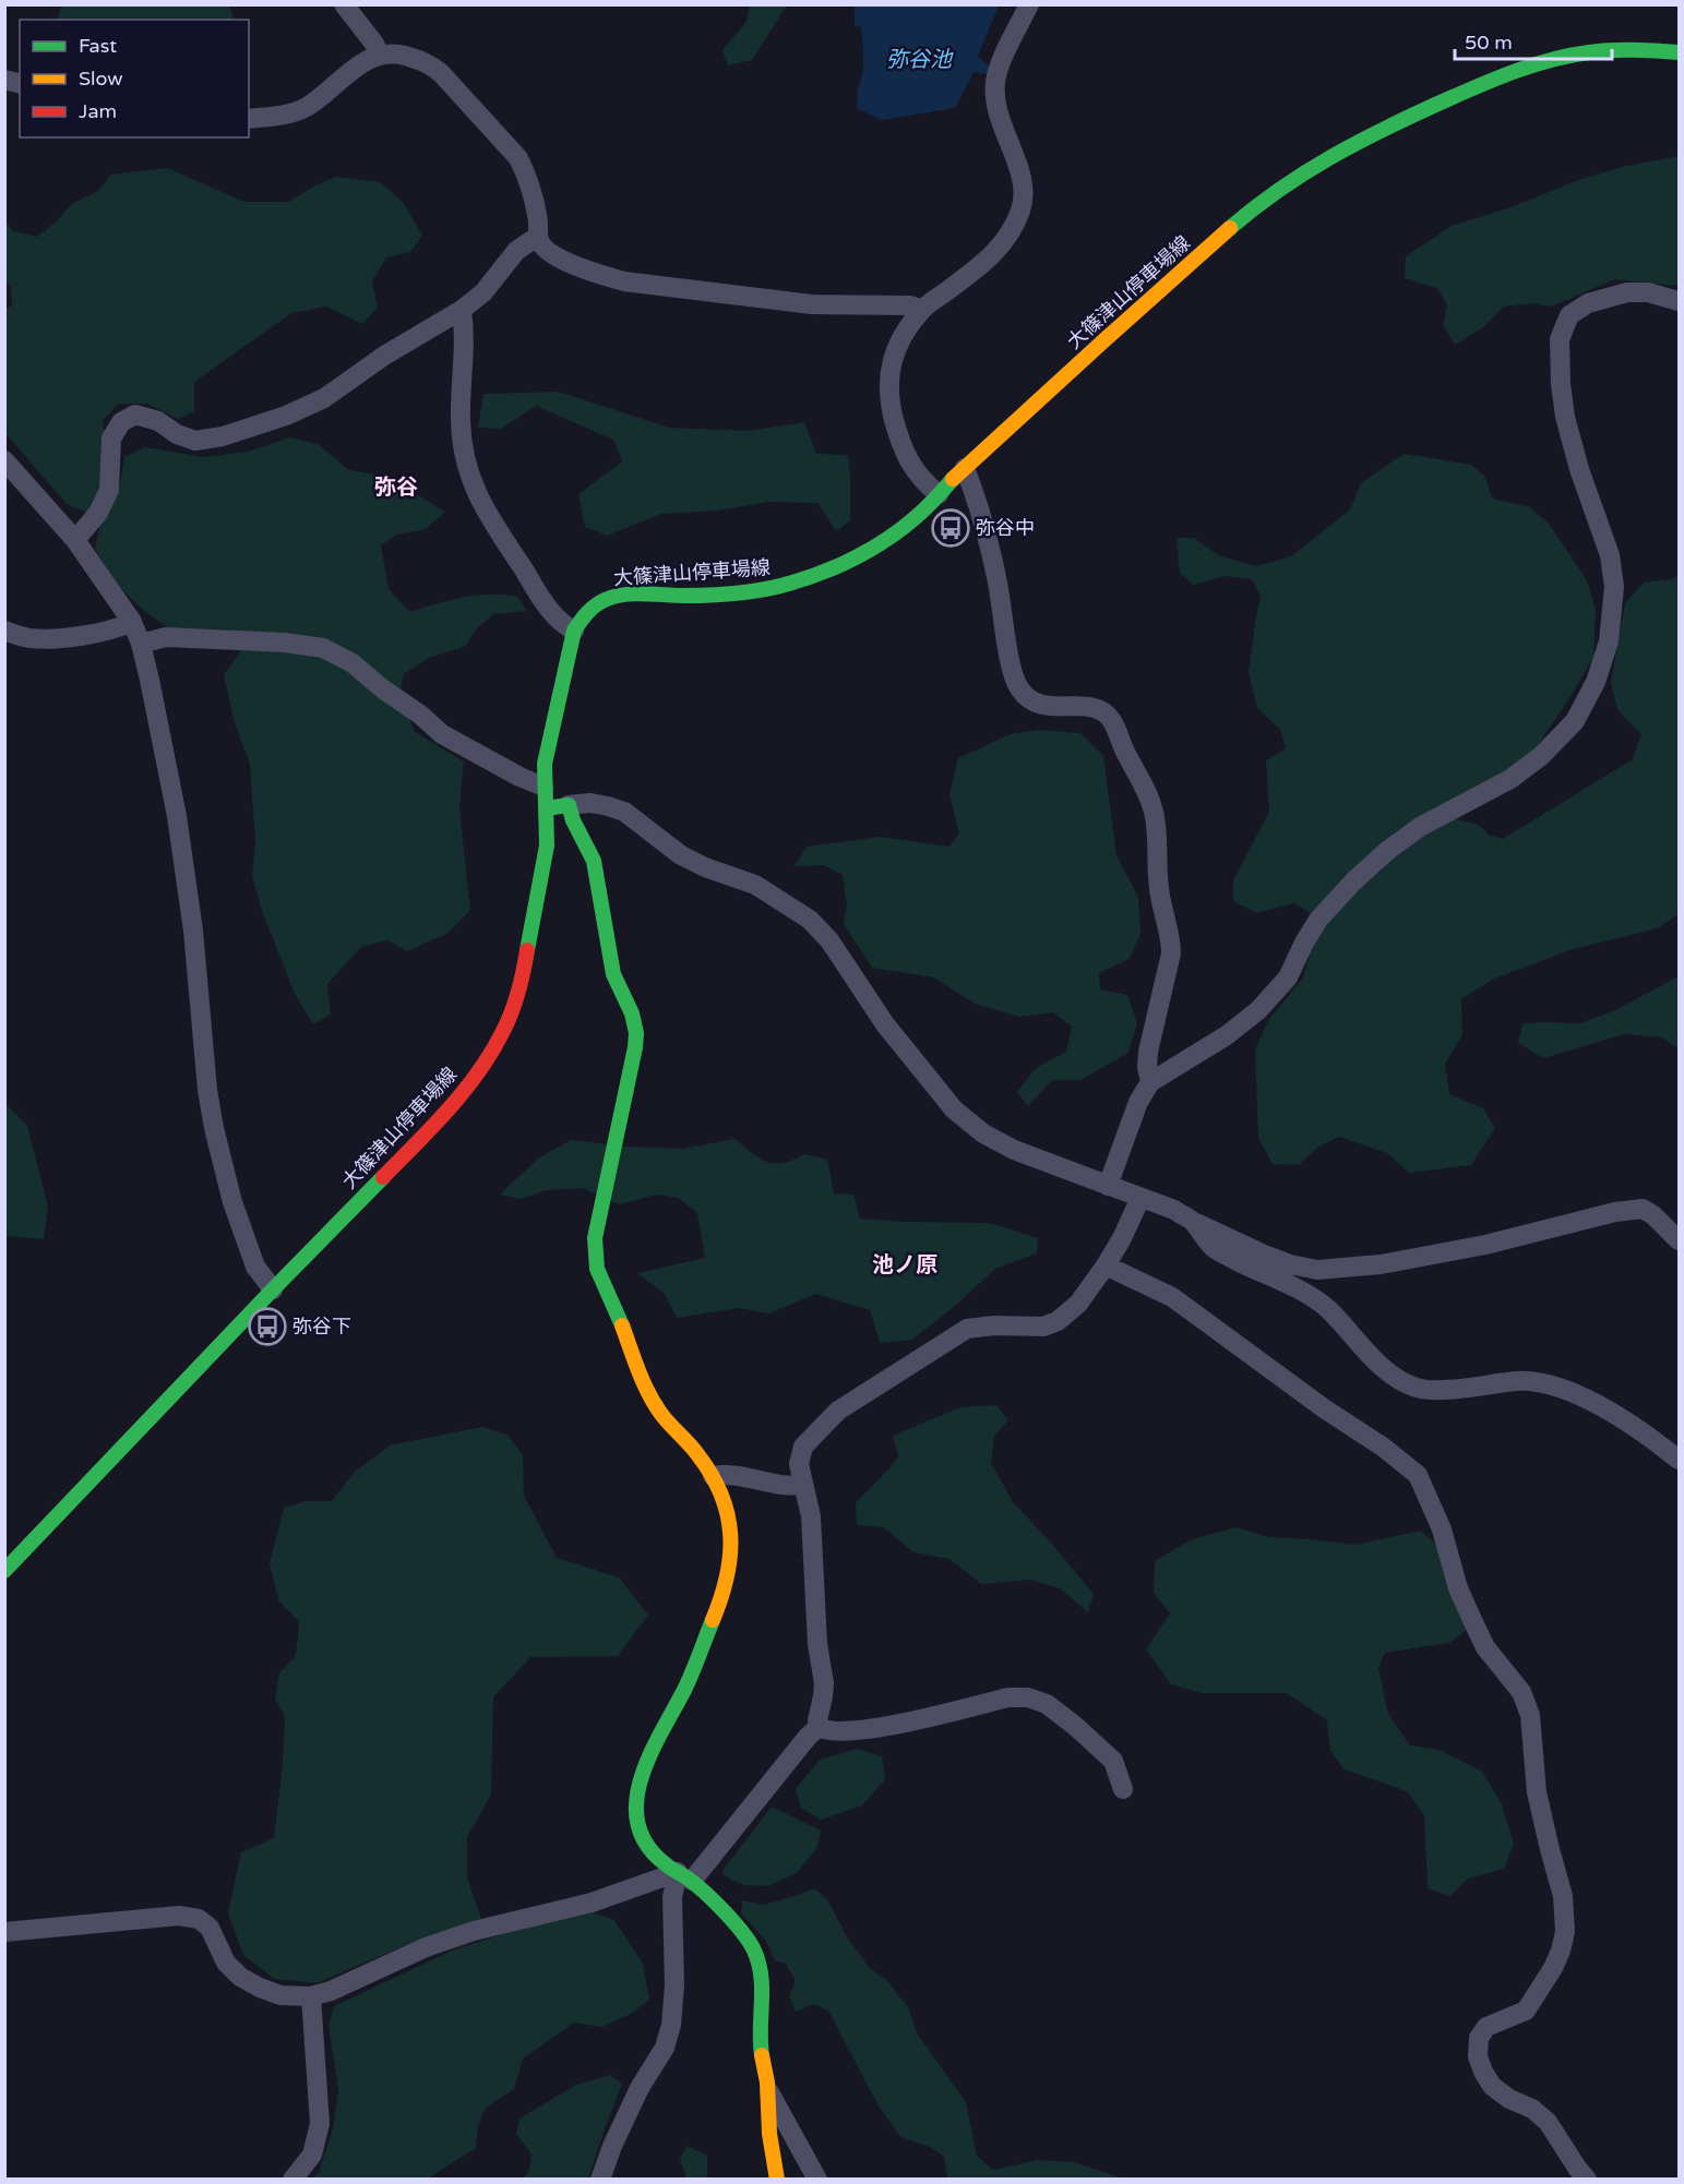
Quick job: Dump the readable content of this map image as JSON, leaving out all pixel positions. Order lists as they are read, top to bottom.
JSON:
{
  "streets": {
    "main road": ["大篠津山停車場線"]
  },
  "districts": ["弥谷", "池ノ原"],
  "water": ["弥谷池"],
  "places": {
    "bus stop": ["弥谷中", "弥谷下"]
  },
  "legend": ["Fast", "Slow", "Jam"],
  "scale_bar": "50 m"
}
